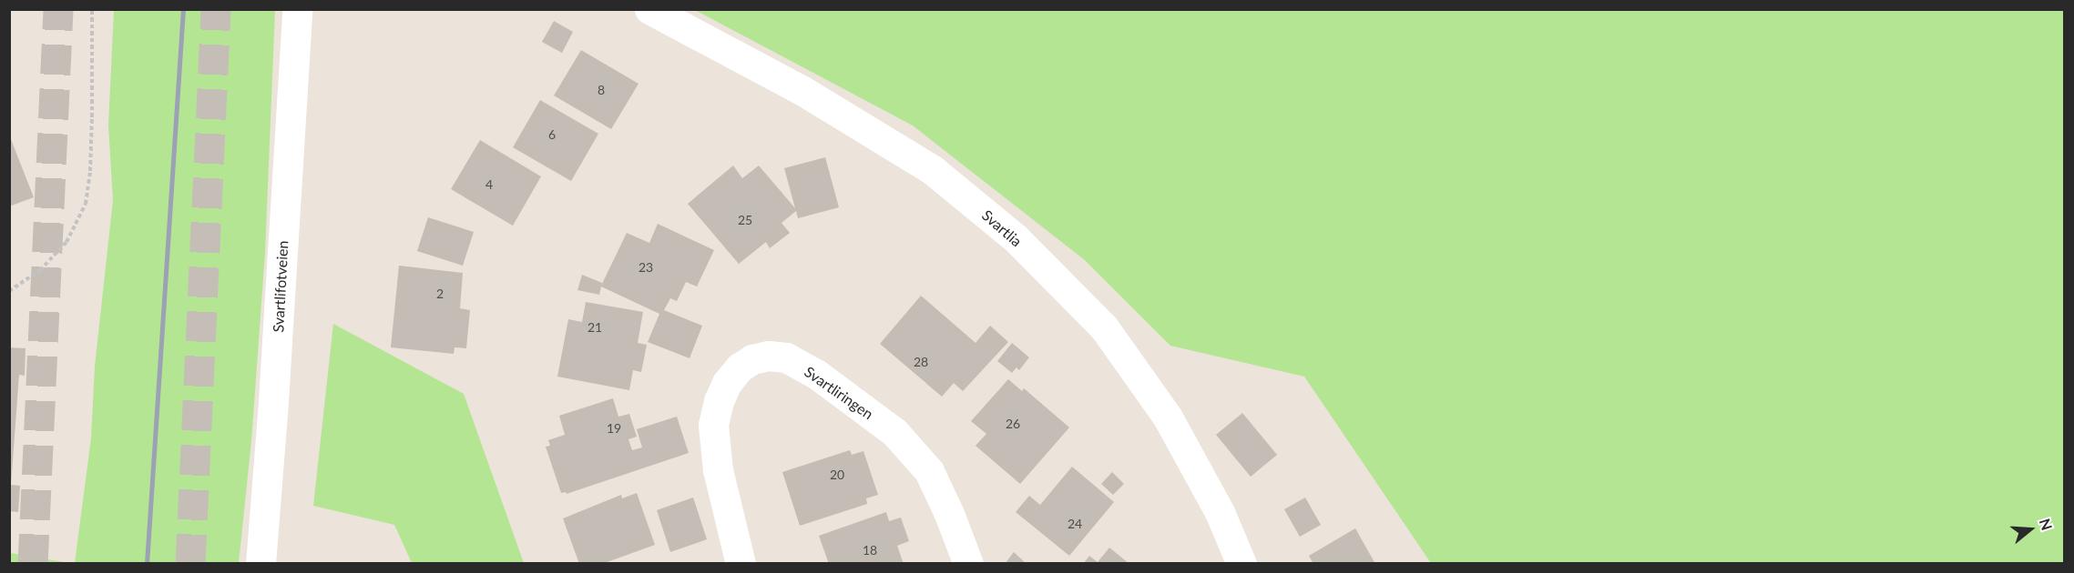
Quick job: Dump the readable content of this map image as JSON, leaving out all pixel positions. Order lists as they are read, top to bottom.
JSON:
{
  "streets": {
    "street": ["Svartlia", "Svartlifotveien", "Svartliringen"]
  },
  "house_numbers": [
    "8",
    "6",
    "4",
    "25",
    "23",
    "2",
    "21",
    "28",
    "26",
    "19",
    "20",
    "24",
    "18"
  ],
  "north": "right"
}
